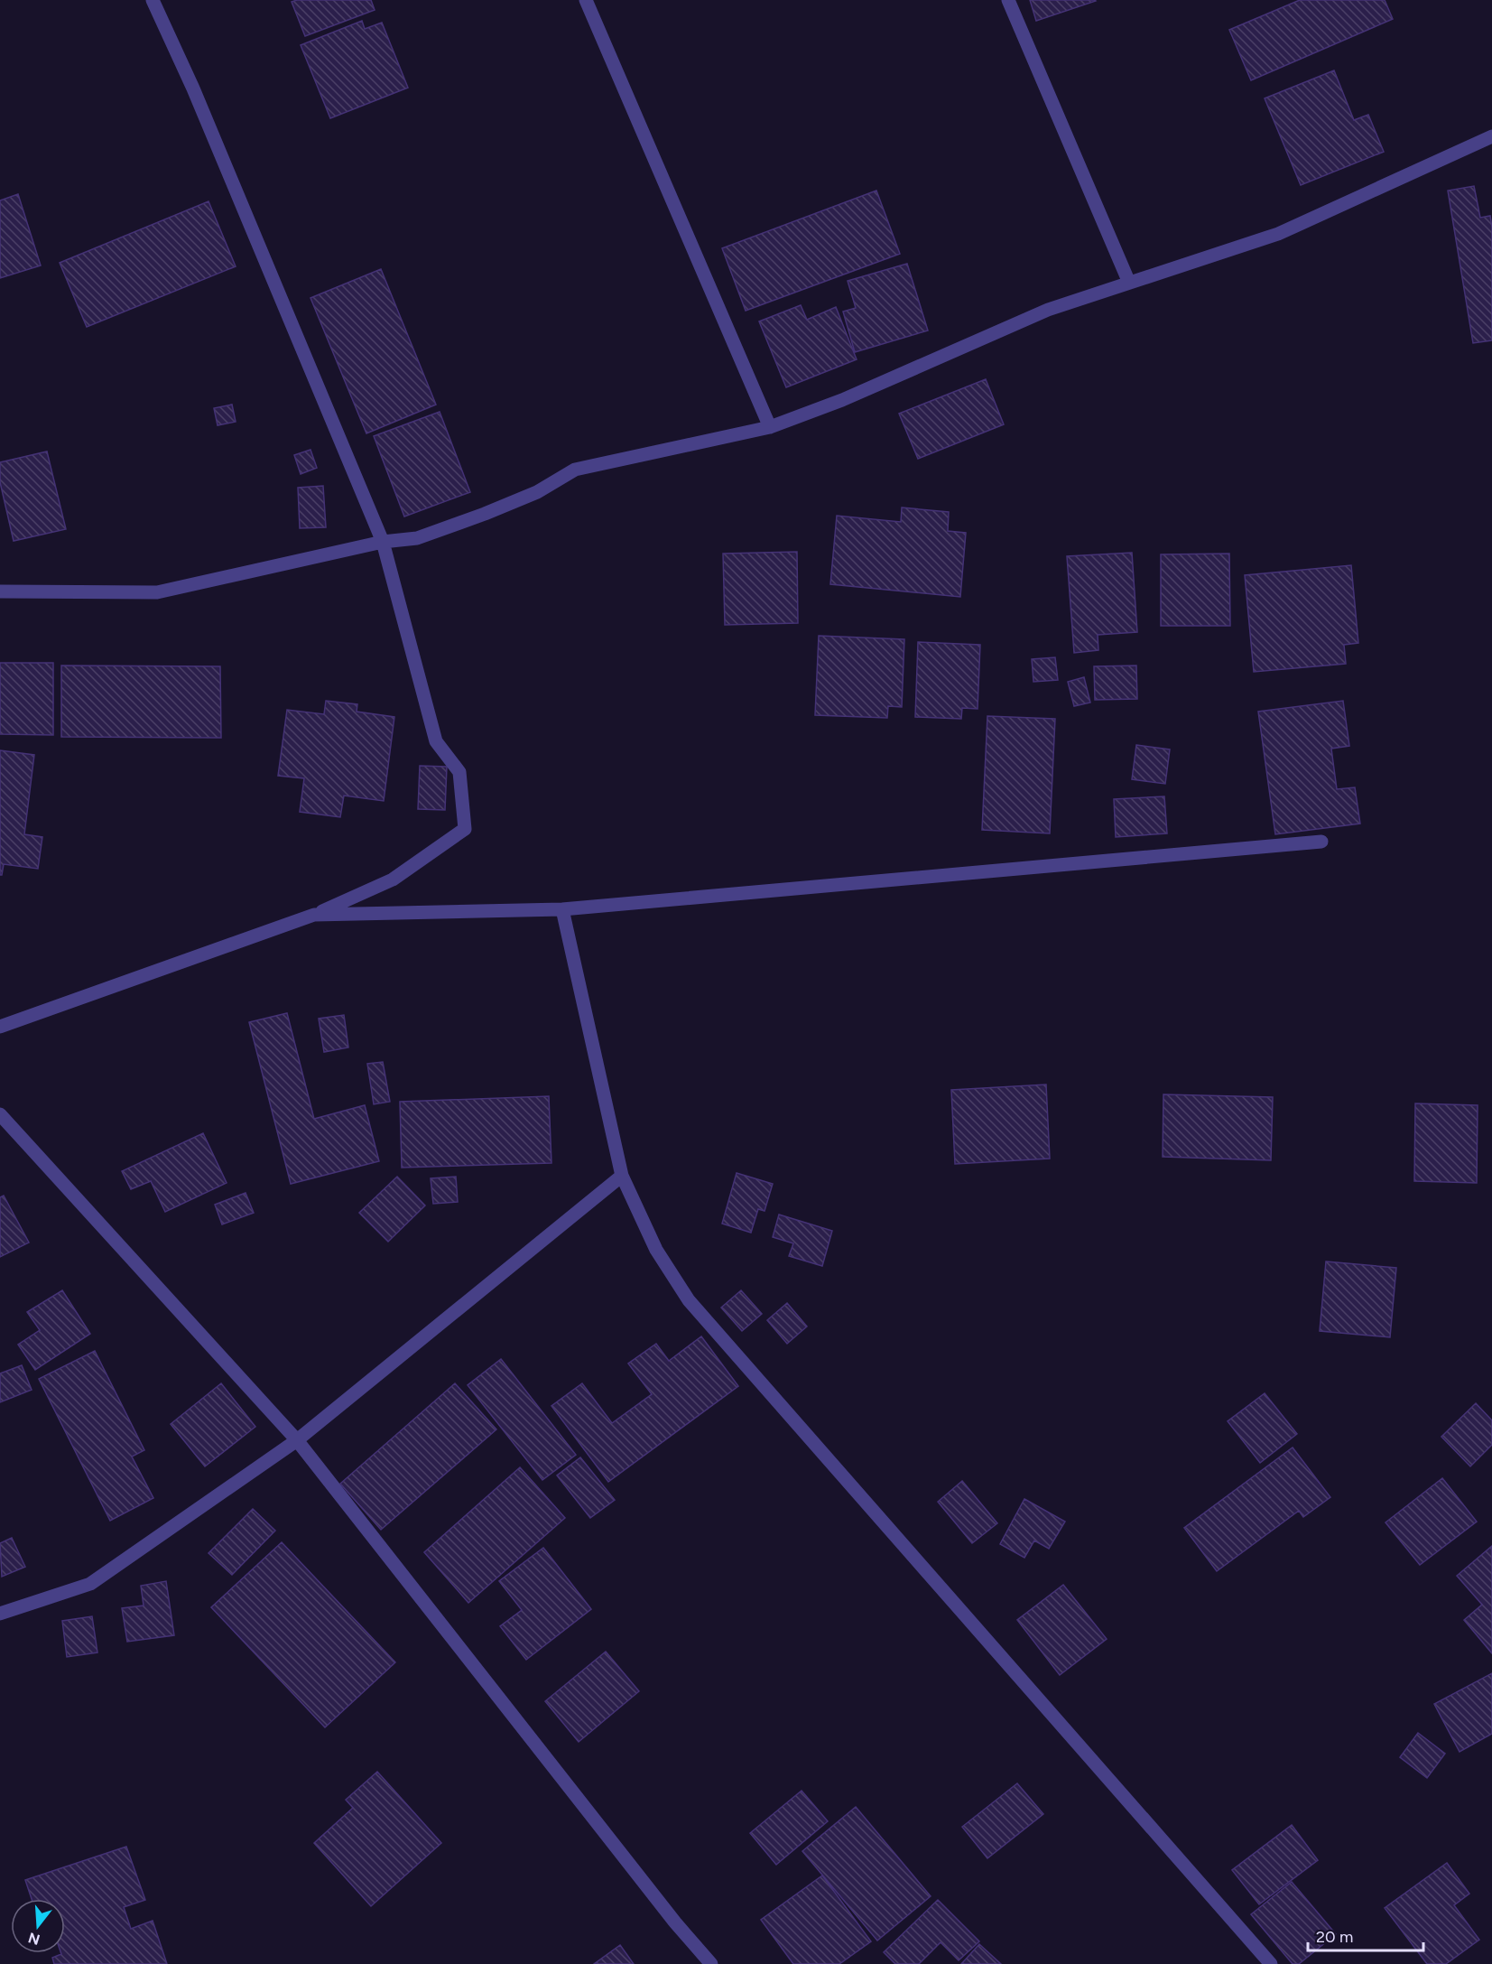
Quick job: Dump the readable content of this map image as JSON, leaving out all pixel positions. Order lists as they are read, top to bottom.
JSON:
{
  "scale_bar": "20 m",
  "north": "bottom"
}
